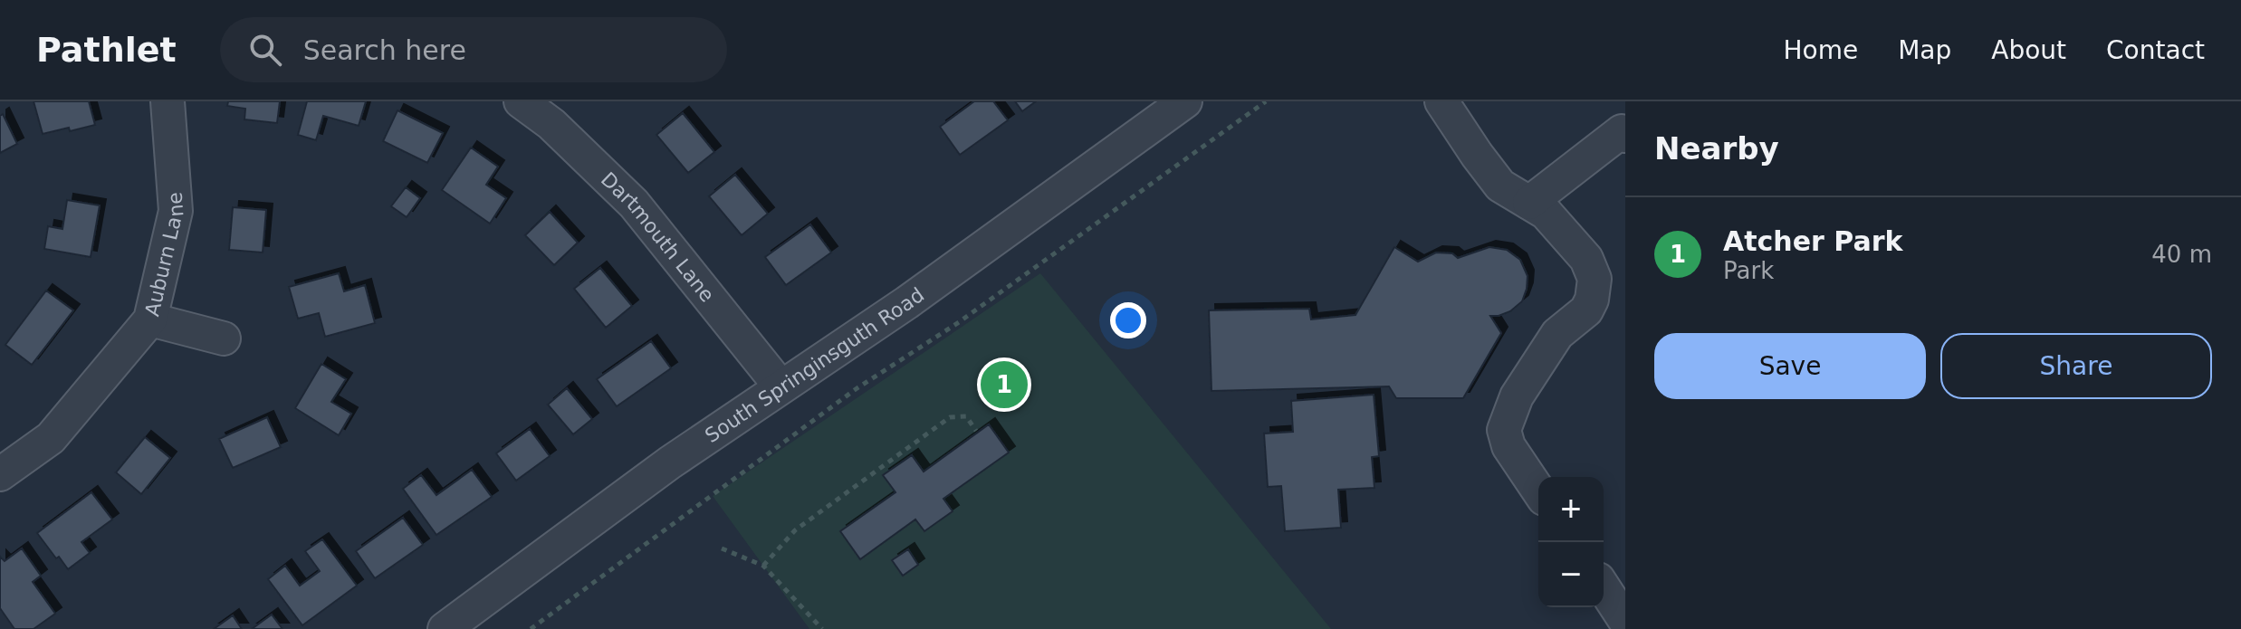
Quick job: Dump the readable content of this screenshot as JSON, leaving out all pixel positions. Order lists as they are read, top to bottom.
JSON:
{
  "streets": {
    "street": ["Dartmouth Lane", "Auburn Lane", "South Springinsguth Road"]
  },
  "crossings": [
    ["Dartmouth Lane", "South Springinsguth Road"]
  ],
  "page": {
    "header": "Pathlet",
    "search": "Search here",
    "nav": [
      "Home",
      "Map",
      "About",
      "Contact"
    ],
    "heading": "Nearby",
    "list": [
      {
        "mark": "1",
        "name": "Atcher Park",
        "note": "Park",
        "value": "40 m"
      }
    ],
    "buttons": ["Save", "Share"],
    "pins": "1",
    "map_buttons": ["+", "−"]
  }
}
